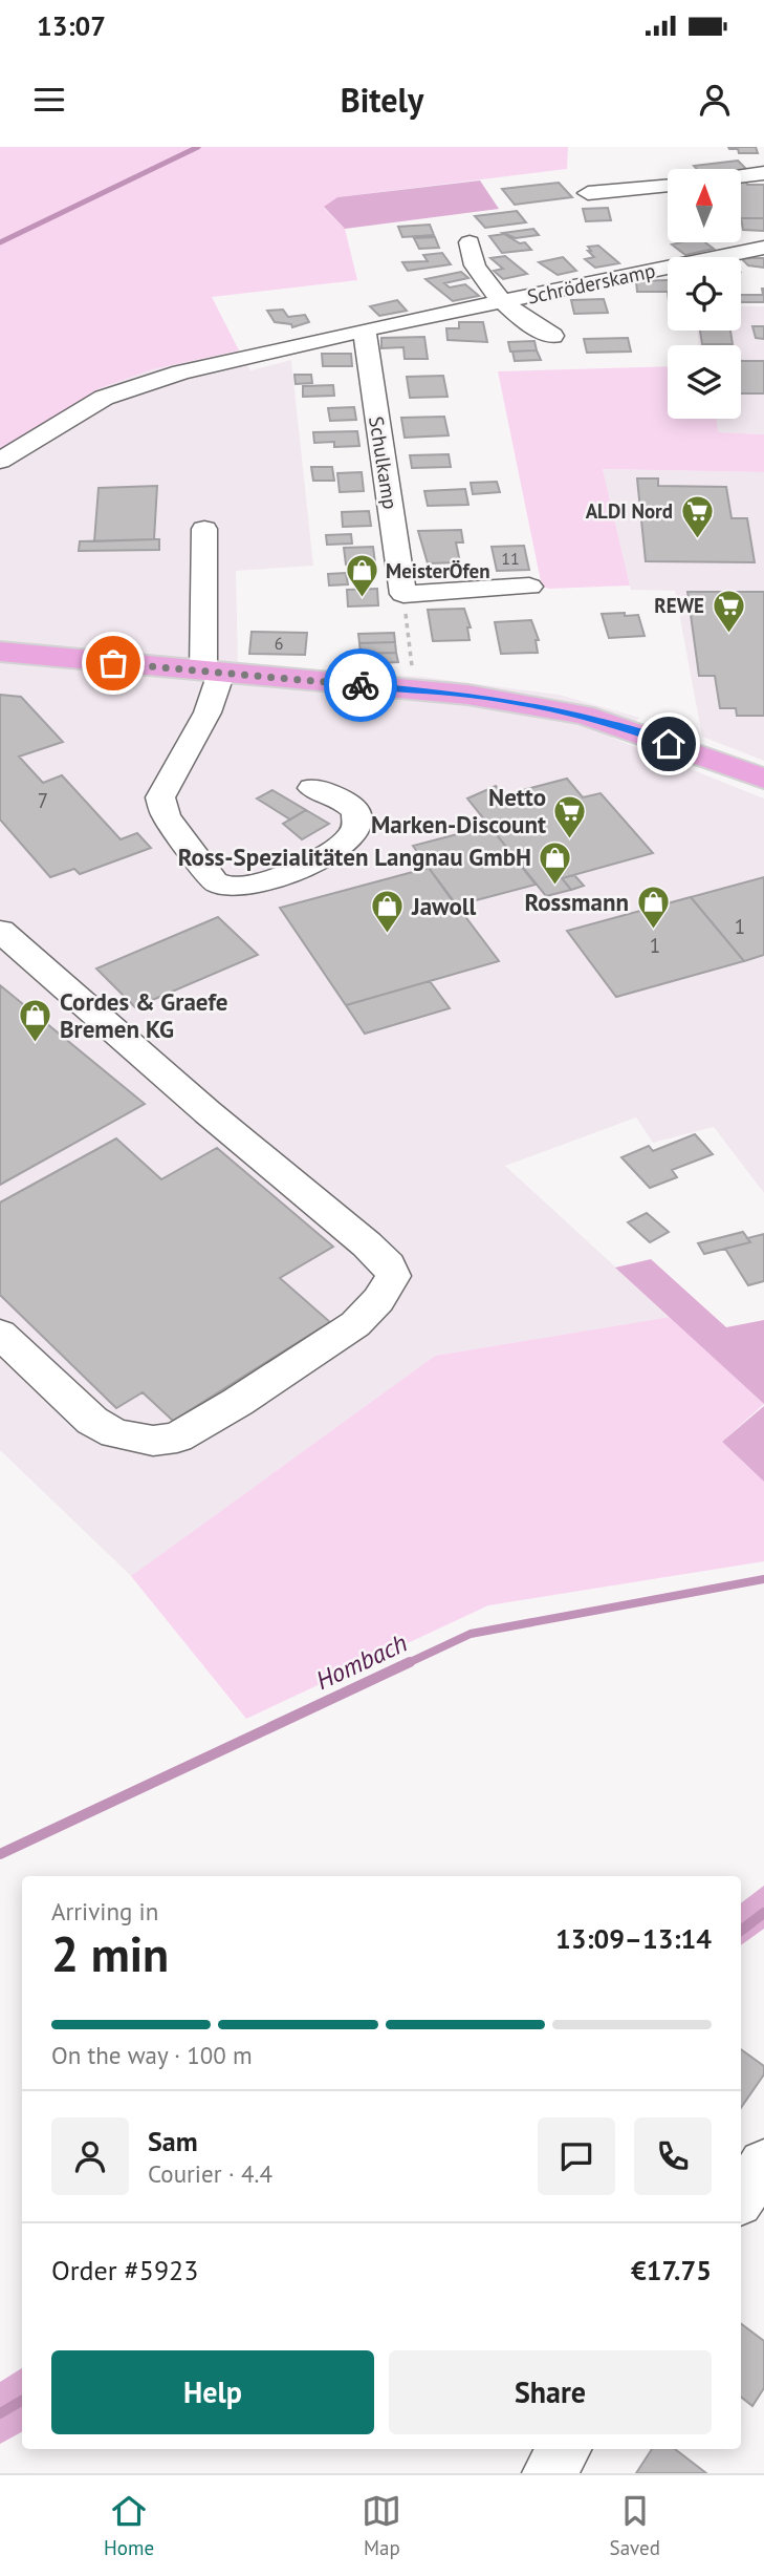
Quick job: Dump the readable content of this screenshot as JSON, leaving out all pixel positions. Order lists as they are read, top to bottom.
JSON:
{
  "streets": {
    "street": ["Schröderskamp", "Schulkamp"]
  },
  "crossings": [
    ["Schröderskamp", "Schulkamp"]
  ],
  "water": ["Hombach"],
  "places": {
    "supermarket": ["ALDI Nord", "REWE", "Netto Marken-Discount"],
    "shop": [
      "MeisterÖfen",
      "Ross-Spezialitäten Langnau GmbH",
      "Rossmann",
      "Jawoll",
      "Cordes & Graefe Bremen KG"
    ]
  },
  "house_numbers": [
    "11",
    "6",
    "7",
    "1",
    "1"
  ],
  "north": "top",
  "page": {
    "status": "13:07",
    "header": "Bitely",
    "heading": ["2 min", "Arriving in", "13:09–13:14"],
    "panel": [
      "Sam",
      "Courier · 4.4",
      "Order #5923",
      "€17.75"
    ],
    "bar": "On the way · 100 m",
    "buttons": ["Help", "Share"],
    "tabs": ["Home", "Map", "Saved"]
  }
}
